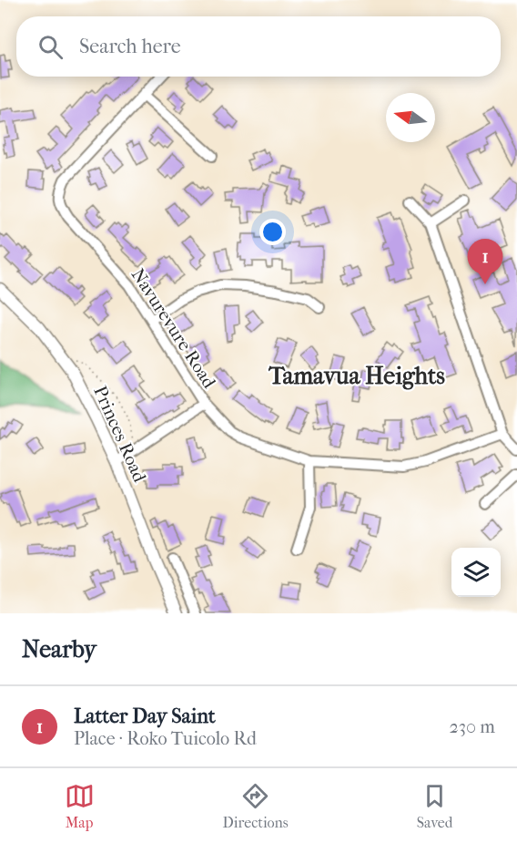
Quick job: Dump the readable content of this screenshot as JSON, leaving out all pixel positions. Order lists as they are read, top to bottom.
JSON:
{
  "streets": {
    "main road": ["Princes Road"],
    "street": ["Navurevure Road"]
  },
  "districts": ["Tamavua Heights"],
  "north": "left",
  "page": {
    "search": "Search here",
    "pins": "1",
    "heading": "Nearby",
    "list": [
      {
        "mark": "1",
        "name": "Latter Day Saint",
        "note": "Place · Roko Tuicolo Rd",
        "value": "230 m"
      }
    ],
    "nav": ["Map", "Directions", "Saved"]
  }
}
